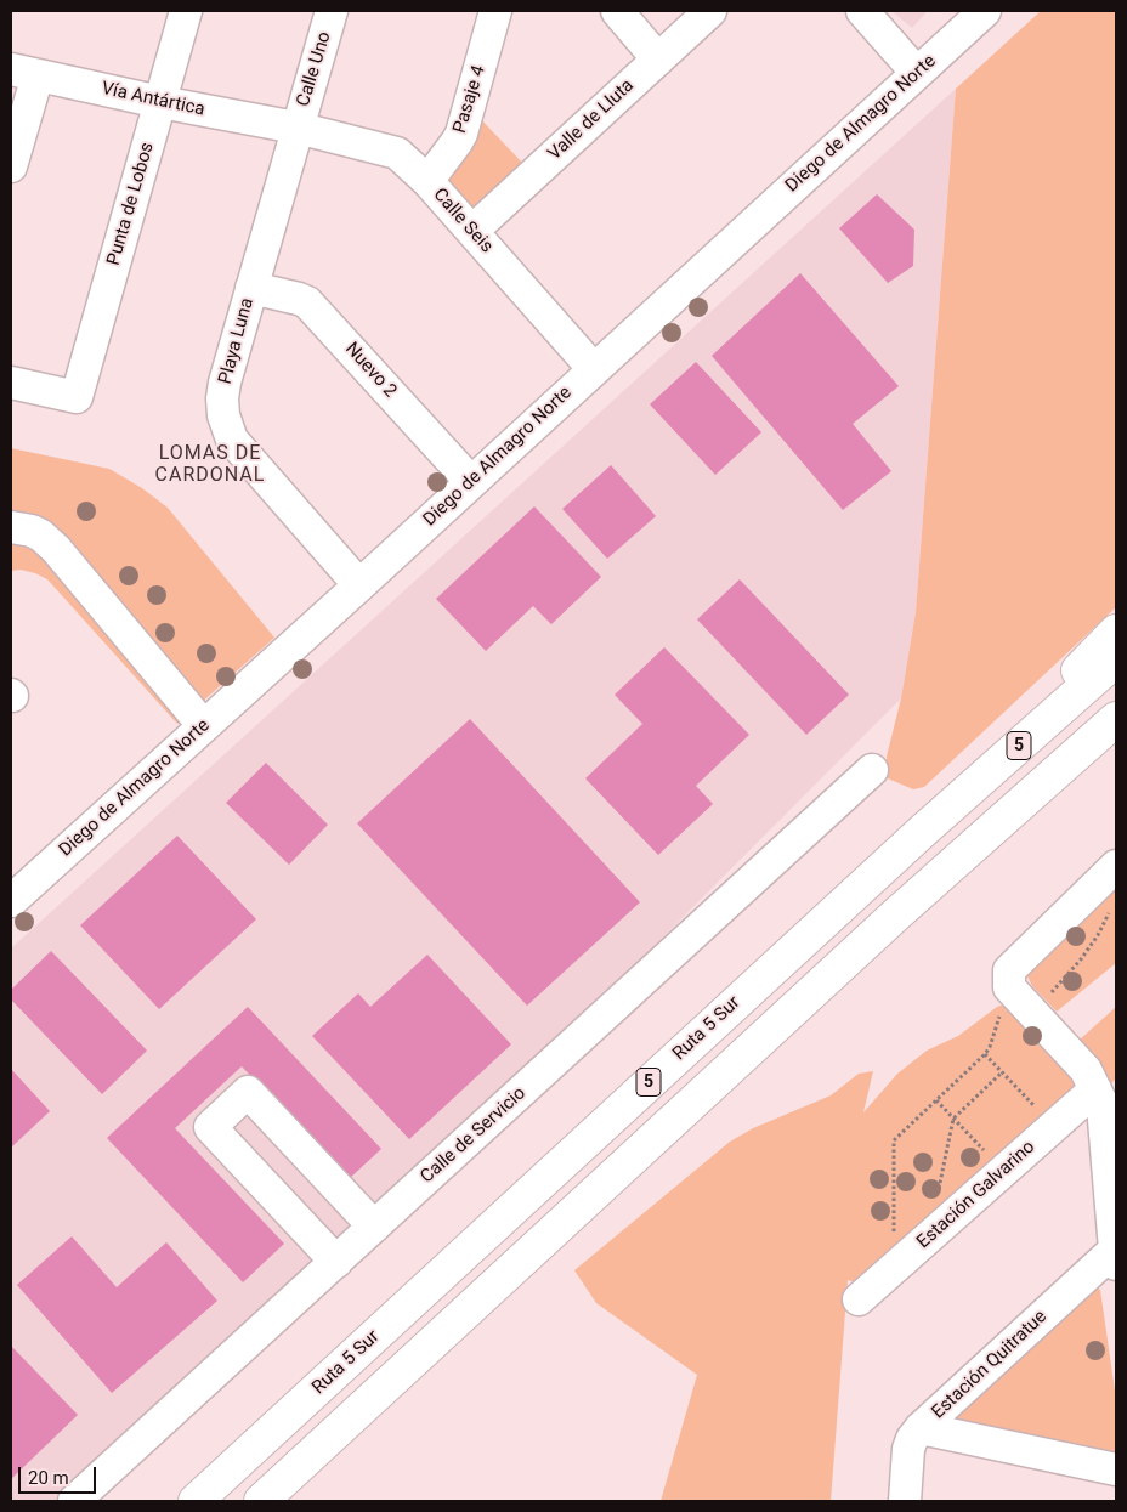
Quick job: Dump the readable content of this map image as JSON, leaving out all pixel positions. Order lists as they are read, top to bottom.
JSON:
{
  "streets": {
    "highway": ["5", "Ruta 5 Sur"],
    "street": [
      "Calle Uno",
      "Vía Antártica",
      "Pasaje 4",
      "Valle de Lluta",
      "Diego de Almagro Norte",
      "Punta de Lobos",
      "Calle Seis",
      "Playa Luna",
      "Nuevo 2",
      "Calle de Servicio",
      "Estación Galvarino",
      "Estación Quitratue"
    ]
  },
  "crossings": [
    ["Calle Uno", "Vía Antártica"],
    ["Calle Uno", "Calle Seis"],
    ["Calle Uno", "Playa Luna"],
    ["Vía Antártica", "Punta de Lobos"],
    ["Vía Antártica", "Calle Seis"],
    ["Vía Antártica", "Playa Luna"],
    ["Pasaje 4", "Calle Seis"],
    ["Valle de Lluta", "Calle Seis"],
    ["Diego de Almagro Norte", "Calle Seis"],
    ["Diego de Almagro Norte", "Playa Luna"],
    ["Diego de Almagro Norte", "Nuevo 2"],
    ["Calle Seis", "Playa Luna"],
    ["Playa Luna", "Nuevo 2"]
  ],
  "districts": ["LOMAS DE CARDONAL"],
  "scale_bar": "20 m"
}
